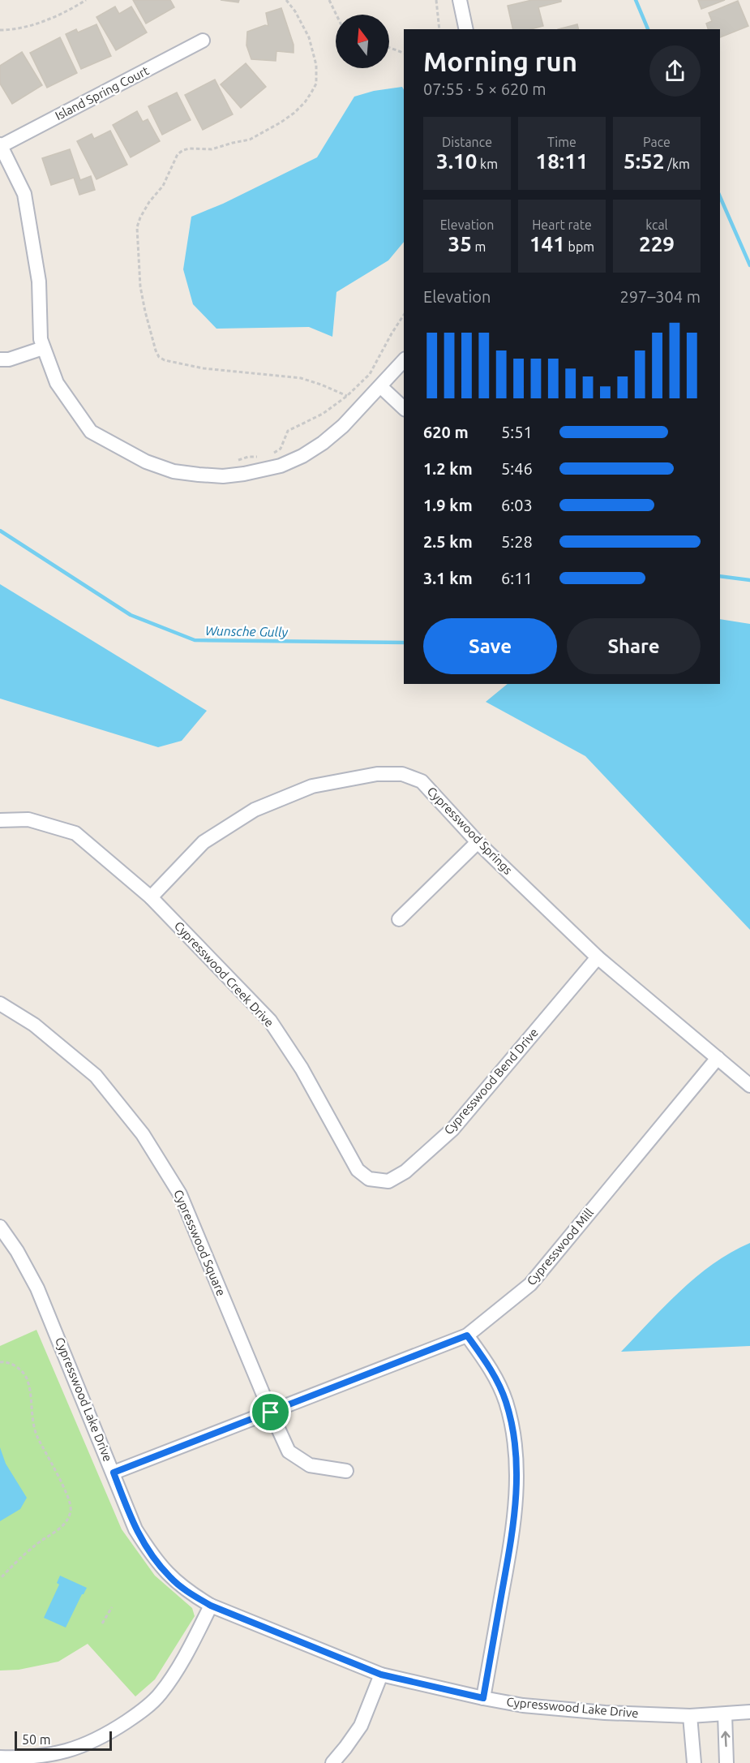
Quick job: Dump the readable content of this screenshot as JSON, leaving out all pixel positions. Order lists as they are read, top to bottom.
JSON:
{
  "streets": {
    "street": [
      "Island Spring Court",
      "Cypresswood Springs",
      "Cypresswood Creek Drive",
      "Cypresswood Bend Drive",
      "Cypresswood Square",
      "Cypresswood Mill",
      "Cypresswood Lake Drive"
    ]
  },
  "crossings": [
    ["Cypresswood Springs", "Cypresswood Creek Drive"],
    ["Cypresswood Springs", "Cypresswood Bend Drive"],
    ["Cypresswood Springs", "Cypresswood Mill"],
    ["Cypresswood Creek Drive", "Cypresswood Bend Drive"],
    ["Cypresswood Square", "Cypresswood Mill"],
    ["Cypresswood Mill", "Cypresswood Lake Drive"]
  ],
  "water": ["Wunsche Gully"],
  "scale_bar": "50 m",
  "north": "top",
  "page": {
    "heading": ["Morning run", "07:55 · 5 × 620 m"],
    "stats": [
      ["Distance", "3.10 km"],
      ["Time", "18:11"],
      ["Pace", "5:52 /km"],
      ["Elevation", "35 m"],
      ["Heart rate", "141 bpm"],
      ["kcal", "229"]
    ],
    "chart": ["Elevation", "297–304 m"],
    "list": [
      {
        "name": "620 m",
        "note": "5:51"
      },
      {
        "name": "1.2 km",
        "note": "5:46"
      },
      {
        "name": "1.9 km",
        "note": "6:03"
      },
      {
        "name": "2.5 km",
        "note": "5:28"
      },
      {
        "name": "3.1 km",
        "note": "6:11"
      }
    ],
    "buttons": ["Save", "Share"],
    "scale": "50 m"
  }
}
